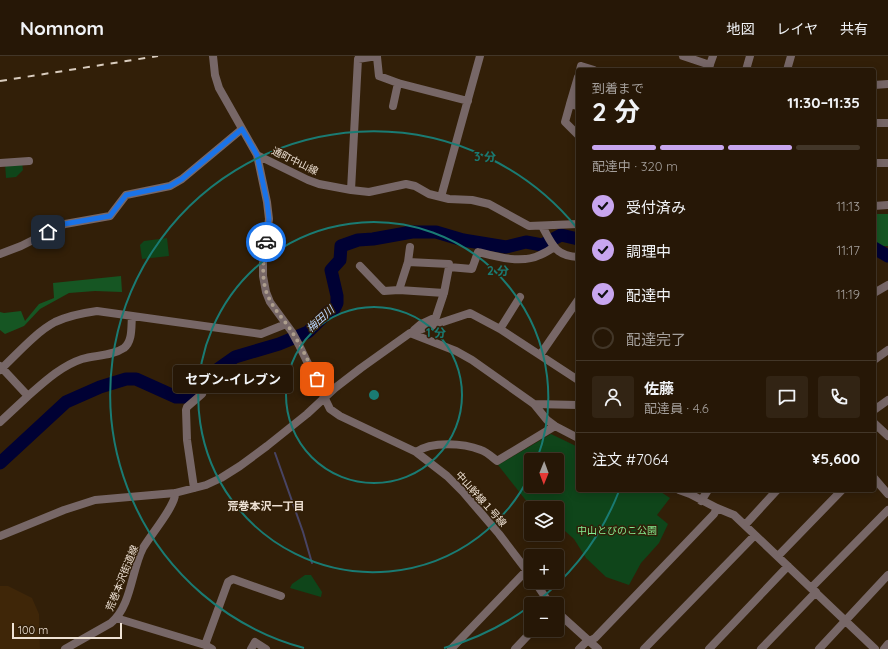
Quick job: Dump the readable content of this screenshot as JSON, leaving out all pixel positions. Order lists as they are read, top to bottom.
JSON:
{
  "streets": {
    "street": ["通町中山線", "中山幹線１号線", "荒巻本沢街道線"]
  },
  "districts": ["荒巻本沢一丁目"],
  "water": ["梅田川"],
  "parks": ["中山とびのこ公園"],
  "places": ["セブン-イレブン"],
  "scale_bar": "100 m",
  "north": "bottom",
  "page": {
    "header": "Nomnom",
    "nav": ["地図", "レイヤ", "共有"],
    "heading": ["2 分", "到着まで", "11:30–11:35"],
    "panel": [
      "佐藤",
      "配達員 · 4.6",
      "注文 #7064",
      "¥5,600"
    ],
    "bar": "配達中 · 320 m",
    "list": [
      ["受付済み", "11:13"],
      ["調理中", "11:17"],
      ["配達中", "11:19"],
      "配達完了"
    ],
    "bubble": "セブン-イレブン",
    "map_buttons": ["+", "−"],
    "scale": "100 m"
  },
  "rings": ["3 分", "2 分", "1 分"]
}
